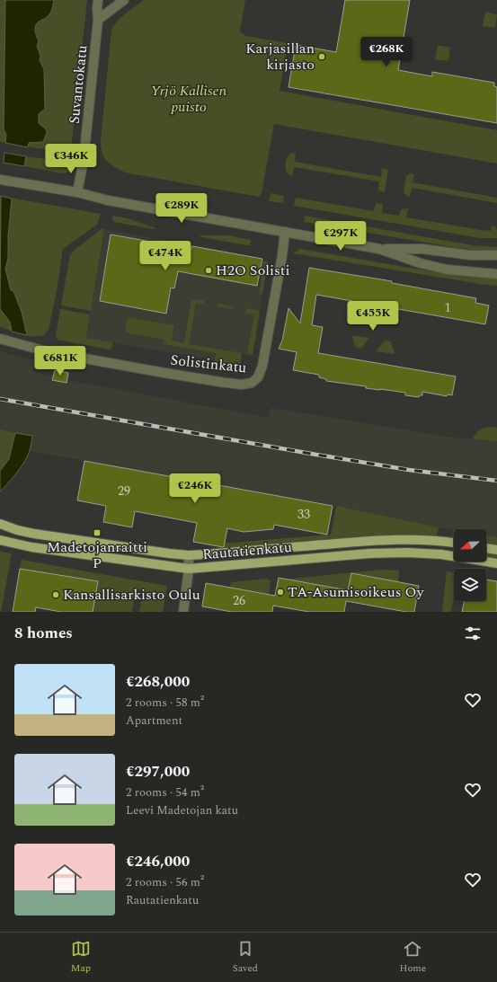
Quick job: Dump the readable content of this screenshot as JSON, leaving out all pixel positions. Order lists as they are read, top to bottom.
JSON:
{
  "streets": {
    "main road": ["Rautatienkatu"],
    "street": ["Suvantokatu", "Solistinkatu"]
  },
  "parks": ["Yrjö Kallisen puisto"],
  "places": {
    "other": [
      "Karjasillan kirjasto",
      "H2O Solisti",
      "TA-Asumisoikeus Oy",
      "Kansallisarkisto Oulu"
    ],
    "transit": ["Madetojanraitti P"]
  },
  "house_numbers": [
    "1",
    "29",
    "33",
    "26"
  ],
  "north": "left",
  "page": {
    "price": [
      "€268K",
      "€346K",
      "€289K",
      "€297K",
      "€474K",
      "€455K",
      "€681K",
      "€246K"
    ],
    "heading": "8 homes",
    "list": [
      {
        "name": "€268,000",
        "note": "2 rooms · 58 m² · Apartment"
      },
      {
        "name": "€297,000",
        "note": "2 rooms · 54 m² · Leevi Madetojan katu"
      },
      {
        "name": "€246,000",
        "note": "2 rooms · 56 m² · Rautatienkatu"
      }
    ],
    "tabs": ["Map", "Saved", "Home"]
  }
}
